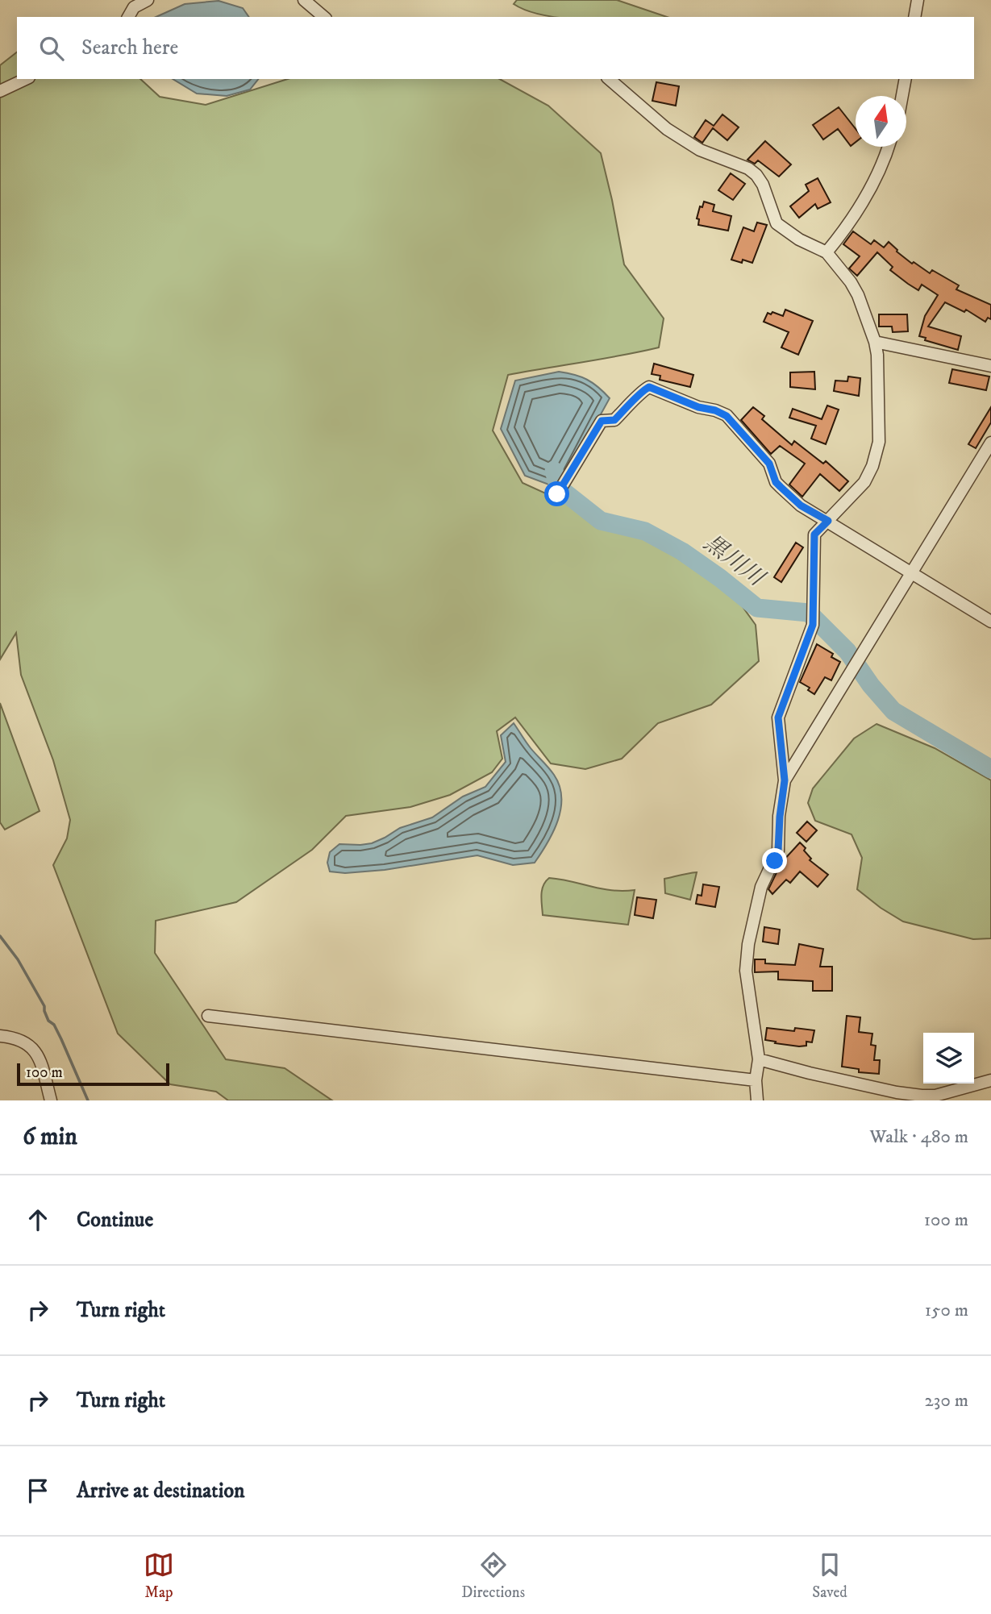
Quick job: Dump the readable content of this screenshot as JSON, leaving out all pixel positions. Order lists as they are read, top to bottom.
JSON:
{
  "water": ["黒川川"],
  "scale_bar": "100 m",
  "north": "top",
  "page": {
    "search": "Search here",
    "scale": "100 m",
    "heading": ["6 min", "Walk · 480 m"],
    "list": [
      ["Continue", "100 m"],
      ["Turn right", "150 m"],
      ["Turn right", "230 m"],
      "Arrive at destination"
    ],
    "nav": ["Map", "Directions", "Saved"]
  }
}
